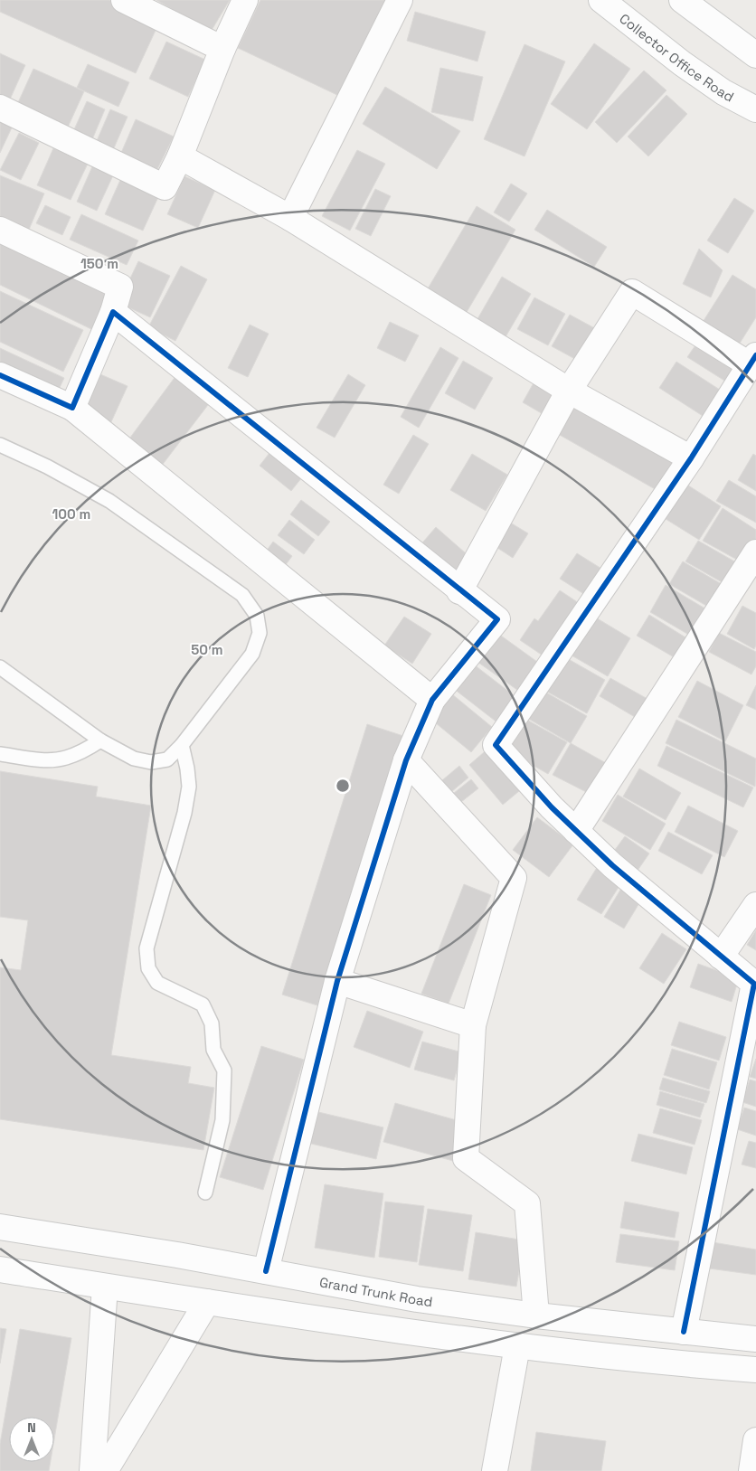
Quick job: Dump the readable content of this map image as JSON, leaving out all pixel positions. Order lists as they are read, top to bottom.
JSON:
{
  "streets": {
    "street": ["Collector Office Road", "Grand Trunk Road"]
  },
  "north": "top",
  "rings": ["150 m", "100 m", "50 m"]
}
